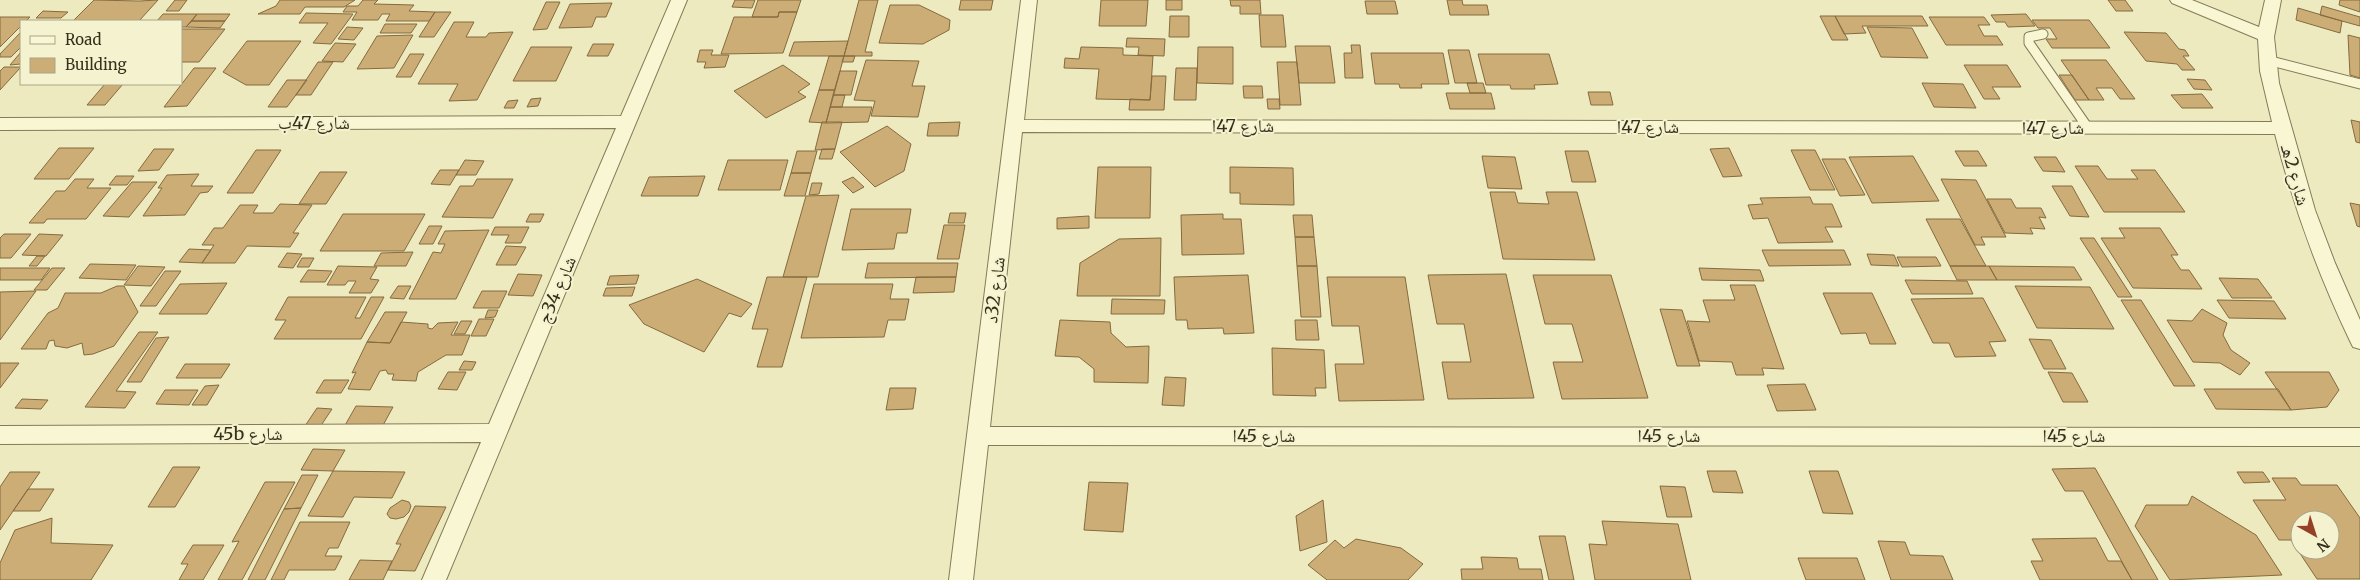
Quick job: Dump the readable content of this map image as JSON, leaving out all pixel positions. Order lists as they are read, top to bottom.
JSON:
{
  "streets": {
    "street": [
      "شارع 47ب",
      "شارع 47ا",
      "شارع 2هـ",
      "شارع 34ج",
      "شارع 32د",
      "45b شارع",
      "شارع 45ا"
    ]
  },
  "crossings": [
    ["شارع 47ب", "شارع 34ج"],
    ["شارع 47ا", "شارع 2هـ"],
    ["شارع 47ا", "شارع 32د"],
    ["شارع 34ج", "45b شارع"],
    ["شارع 32د", "شارع 45ا"]
  ],
  "legend": ["Road", "Building"],
  "north": "bottom right"
}
